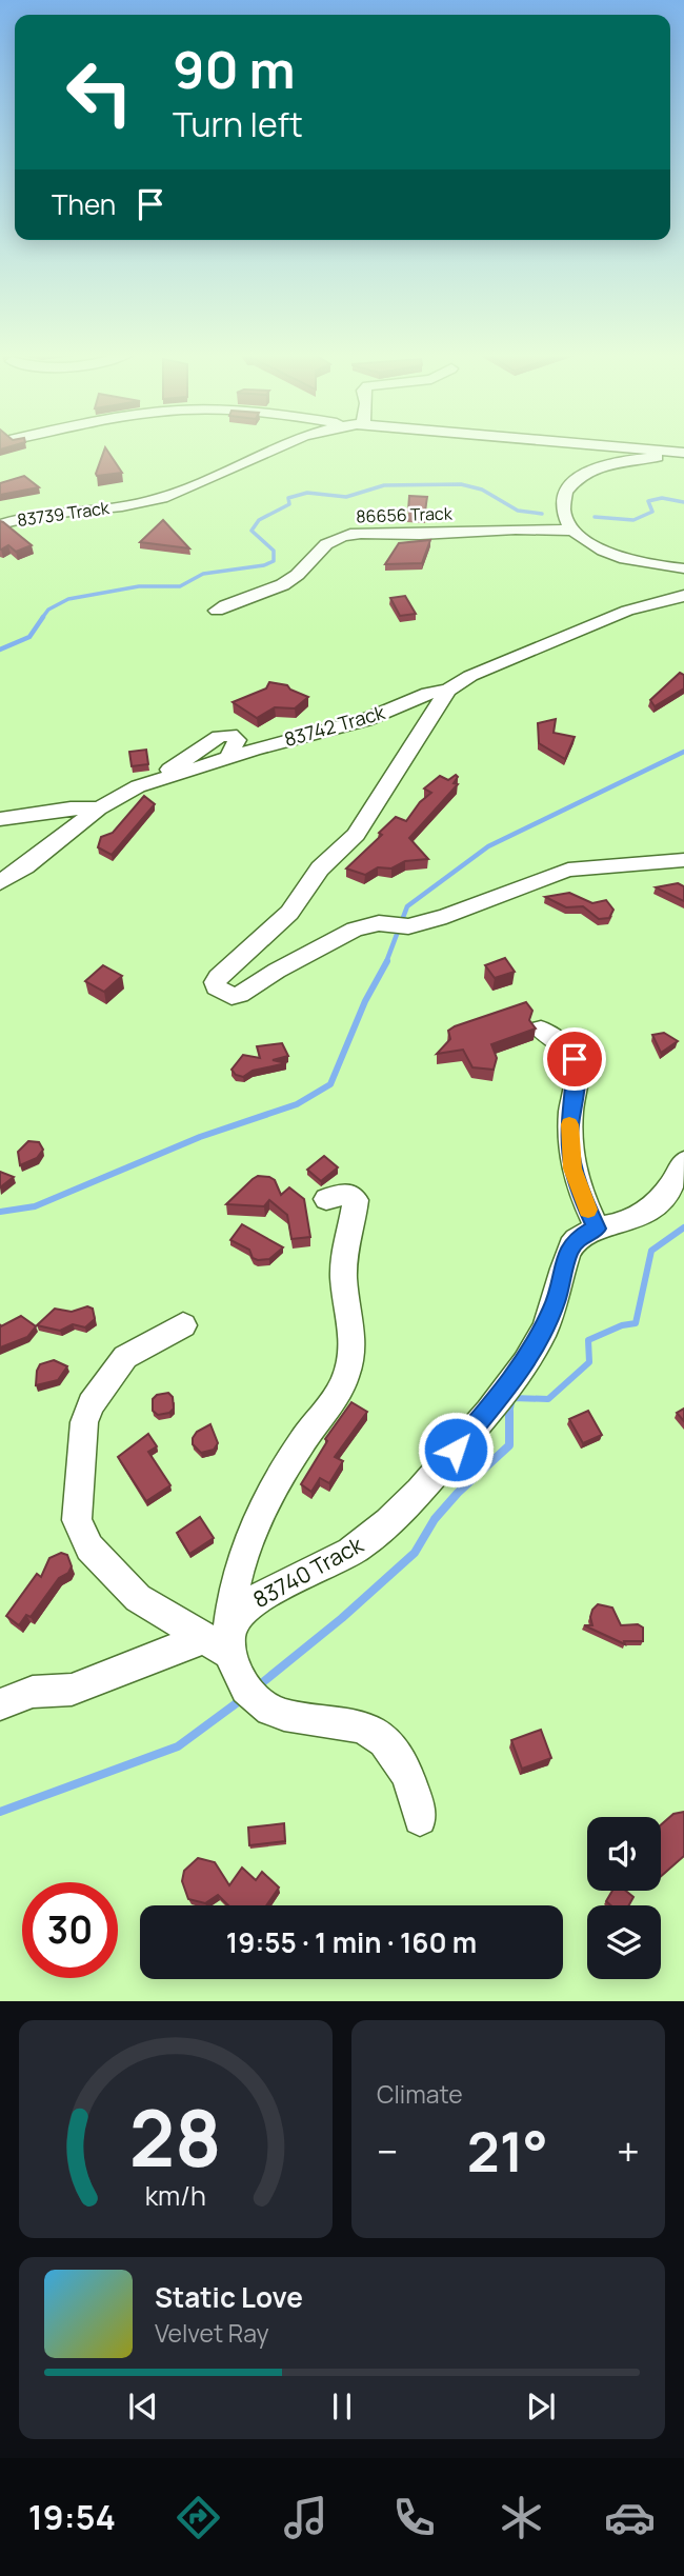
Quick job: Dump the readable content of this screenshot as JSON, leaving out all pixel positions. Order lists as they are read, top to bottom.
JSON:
{
  "streets": {
    "street": [
      "83739 Track",
      "86656 Track",
      "83742 Track",
      "83740 Track"
    ]
  },
  "page": {
    "turn": ["90 m", "Turn left"],
    "then": "Then",
    "limit": "30",
    "trip": "19:55 · 1 min · 160 m",
    "tile": "Climate",
    "heat": ["−", "21°", "+"],
    "song": ["Static Love", "Velvet Ray"],
    "tabs": "19:54",
    "gauge": ["28", "km/h"]
  }
}
